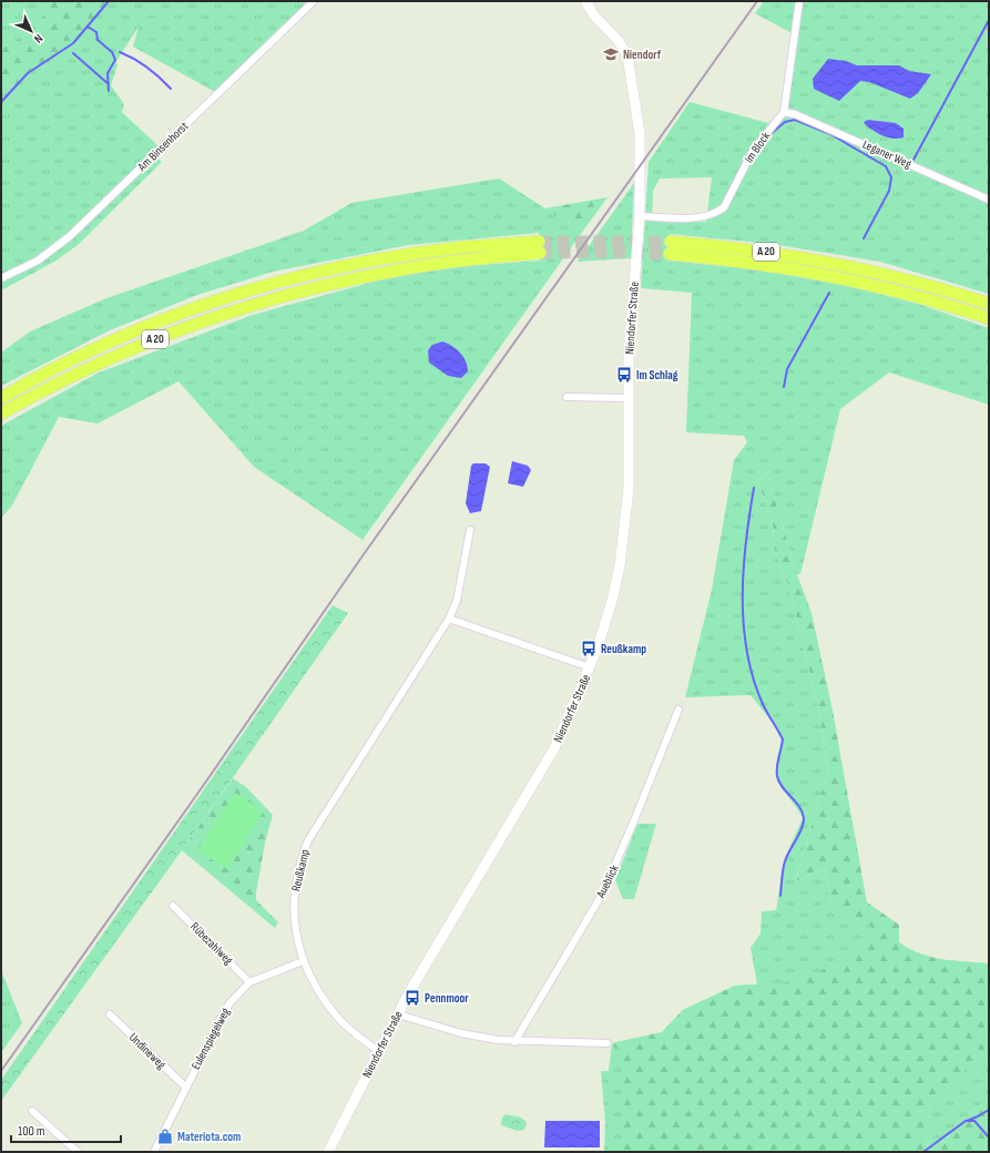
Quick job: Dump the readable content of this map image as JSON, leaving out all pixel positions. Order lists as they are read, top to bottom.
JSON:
{
  "streets": {
    "highway": ["A 20"],
    "main road": ["Niendorfer Straße"],
    "street": [
      "Am Binsenhorst",
      "Im Block",
      "Leganer Weg",
      "Reußkamp",
      "Aueblick",
      "Rübezahlweg",
      "Eulenspiegelweg",
      "Undineweg"
    ]
  },
  "crossings": [
    ["Im Block", "Leganer Weg"],
    ["Im Block", "Niendorfer Straße"],
    ["Niendorfer Straße", "Reußkamp"],
    ["Reußkamp", "Eulenspiegelweg"],
    ["Rübezahlweg", "Eulenspiegelweg"],
    ["Eulenspiegelweg", "Undineweg"]
  ],
  "places": {
    "school or university": ["Niendorf"],
    "bus stop": ["Im Schlag", "Reußkamp", "Pennmoor"],
    "shop": ["Materiota.com"]
  },
  "scale_bar": "100 m",
  "north": "bottom right"
}
